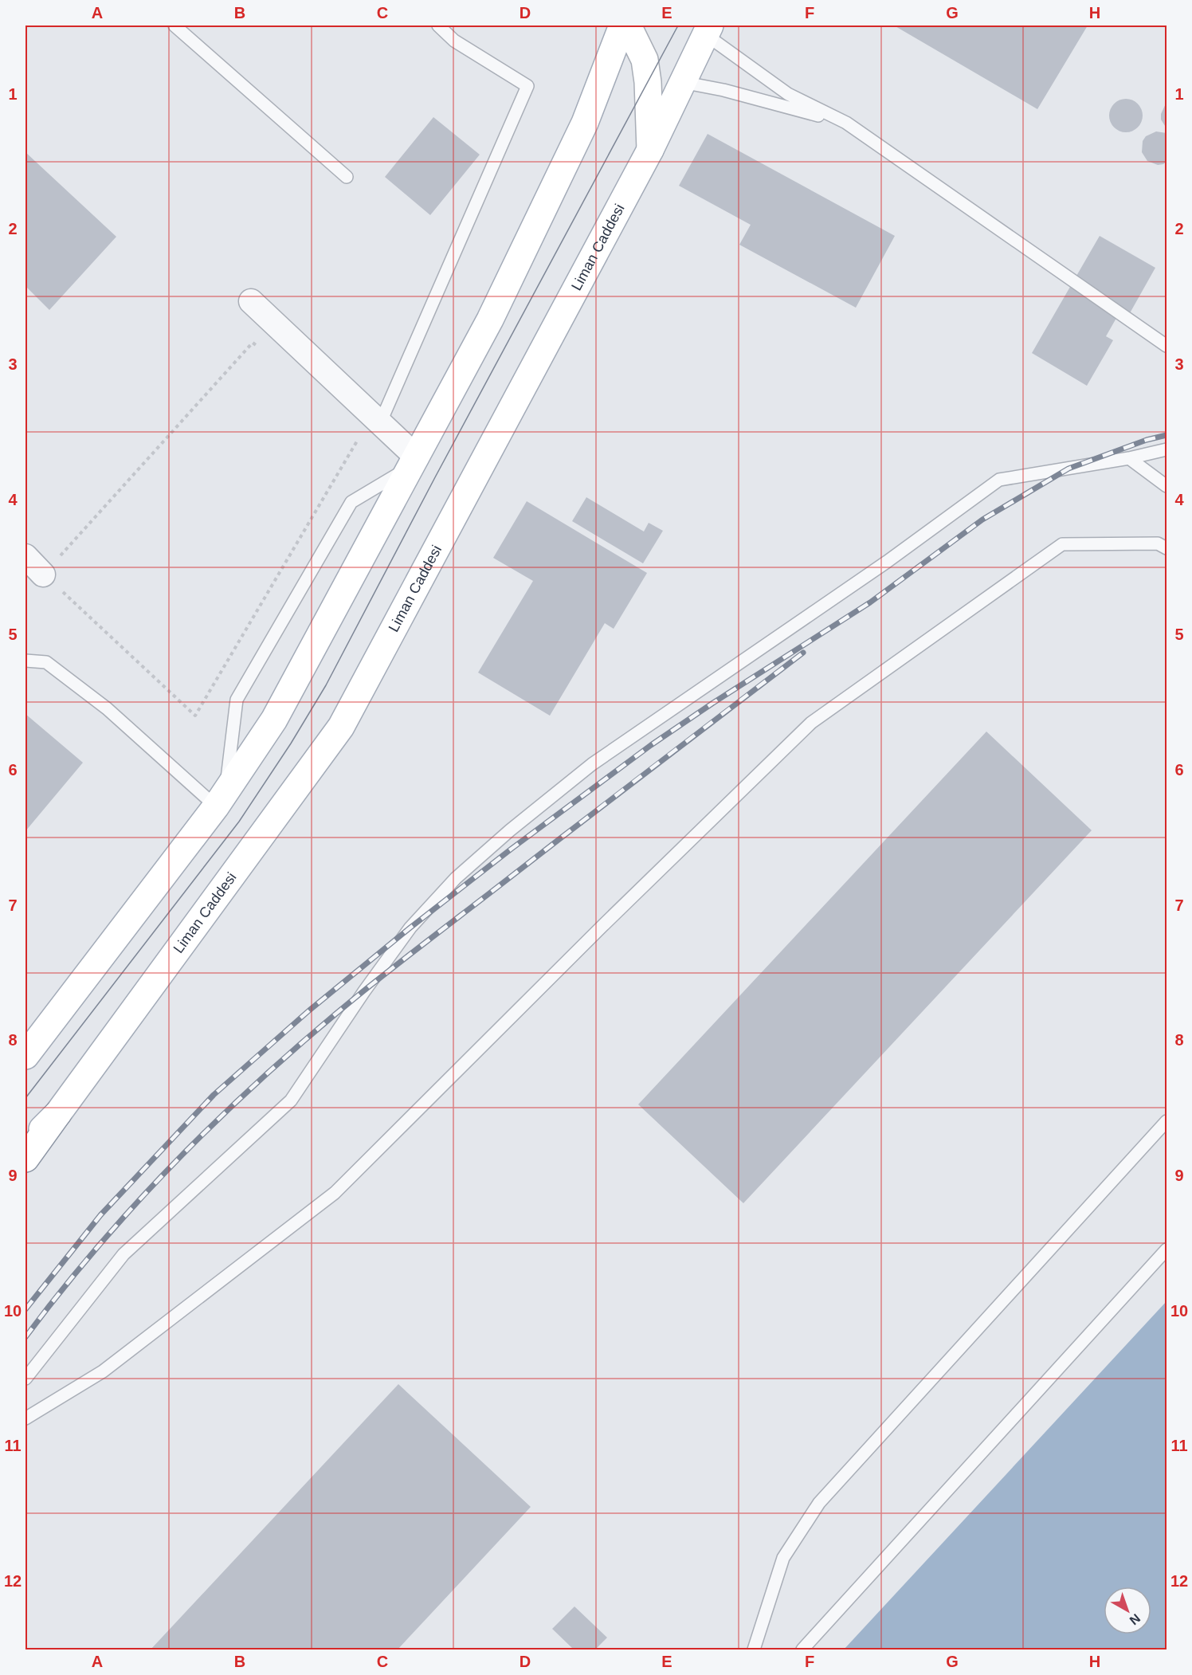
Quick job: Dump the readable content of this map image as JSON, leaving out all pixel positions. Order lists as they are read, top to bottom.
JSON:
{
  "streets": {
    "main road": ["Liman Caddesi"]
  },
  "north": "bottom right",
  "grid": {
    "columns": [
      "A",
      "B",
      "C",
      "D",
      "E",
      "F",
      "G",
      "H"
    ],
    "rows": [
      "1",
      "2",
      "3",
      "4",
      "5",
      "6",
      "7",
      "8",
      "9",
      "10",
      "11",
      "12"
    ]
  }
}
